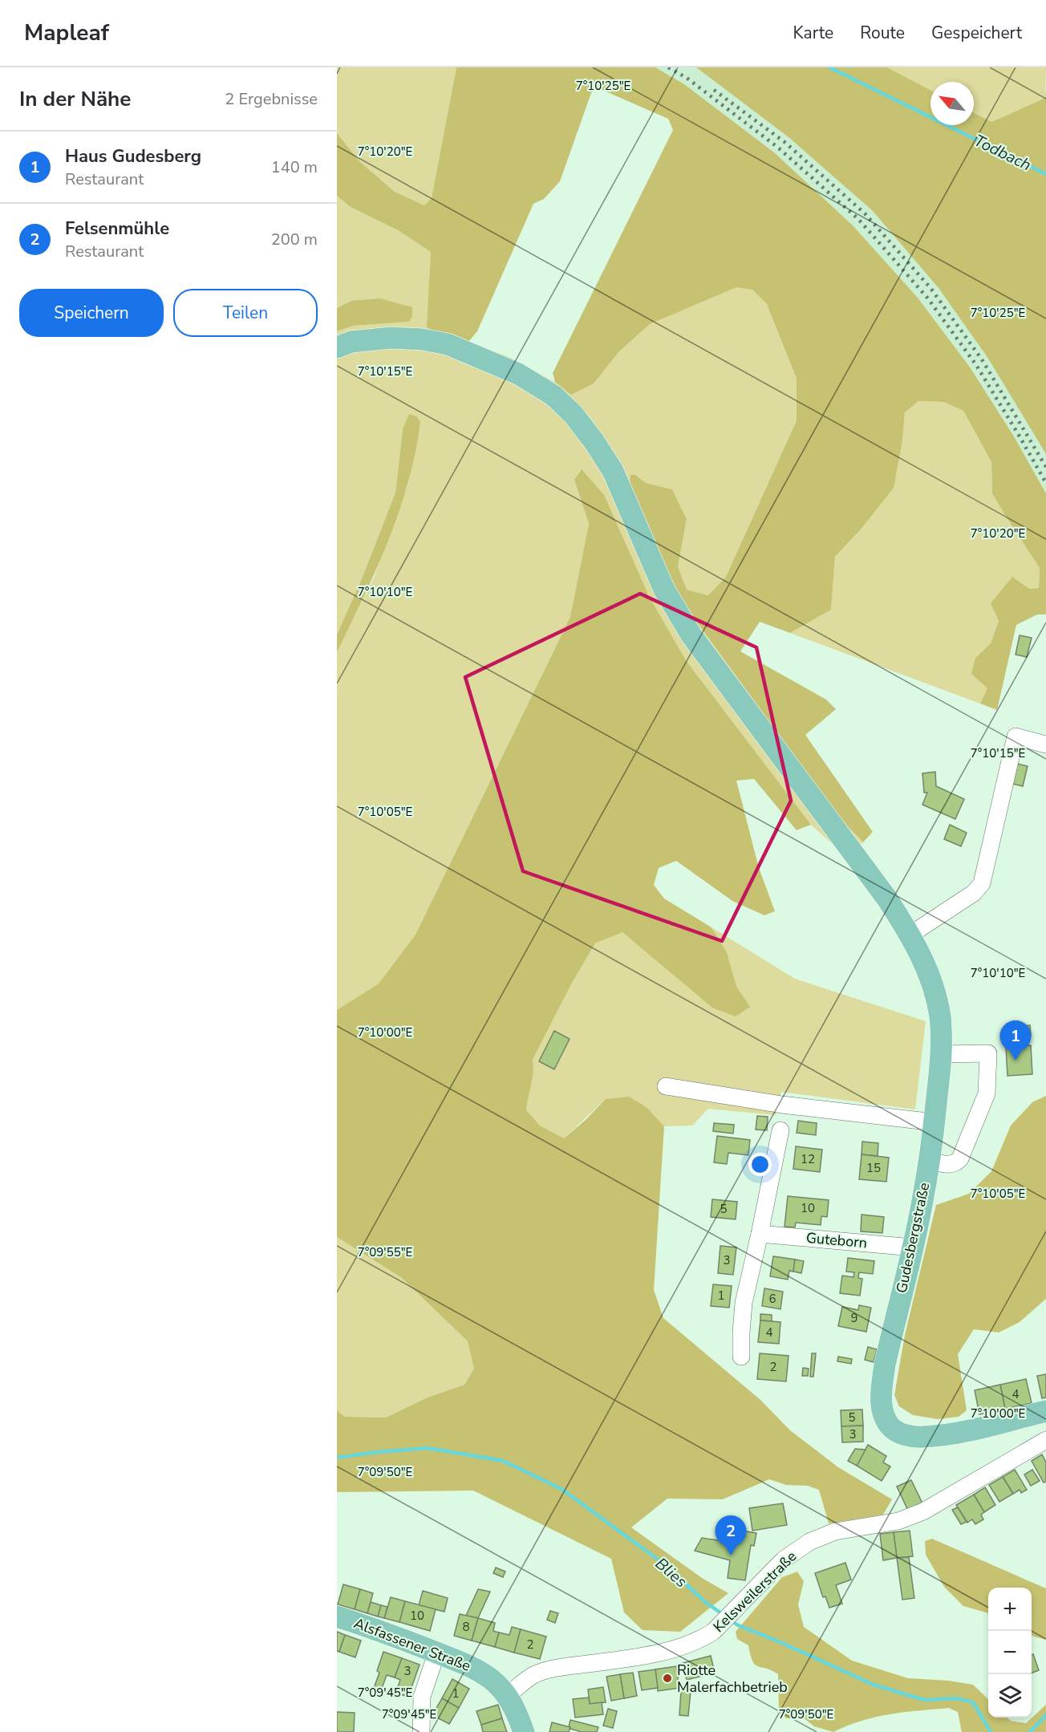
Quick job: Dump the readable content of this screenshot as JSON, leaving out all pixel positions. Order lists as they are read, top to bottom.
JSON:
{
  "streets": {
    "main road": ["Gudesbergstraße", "Alsfassener Straße"],
    "street": ["Guteborn", "Kelsweilerstraße"]
  },
  "crossings": [
    ["Gudesbergstraße", "Guteborn"],
    ["Kelsweilerstraße", "Alsfassener Straße"]
  ],
  "water": ["Todbach", "Blies"],
  "places": ["Riotte Malerfachbetrieb"],
  "house_numbers": [
    "12",
    "15",
    "10",
    "5",
    "3",
    "1",
    "6",
    "9",
    "4",
    "2",
    "4",
    "5",
    "3",
    "10",
    "8",
    "2",
    "3",
    "1"
  ],
  "north": "top left",
  "page": {
    "header": "Mapleaf",
    "nav": ["Karte", "Route", "Gespeichert"],
    "heading": ["In der Nähe", "2 Ergebnisse"],
    "list": [
      {
        "mark": "1",
        "name": "Haus Gudesberg",
        "note": "Restaurant",
        "value": "140 m"
      },
      {
        "mark": "2",
        "name": "Felsenmühle",
        "note": "Restaurant",
        "value": "200 m"
      }
    ],
    "buttons": ["Speichern", "Teilen"],
    "pins": ["1", "2"],
    "map_buttons": ["+", "−"]
  },
  "coordinates": [
    "7°10'25\"E",
    "7°10'20\"E",
    "7°10'15\"E",
    "7°10'10\"E",
    "7°10'05\"E",
    "7°10'00\"E",
    "7°09'55\"E",
    "7°09'50\"E",
    "7°09'45\"E"
  ]
}
